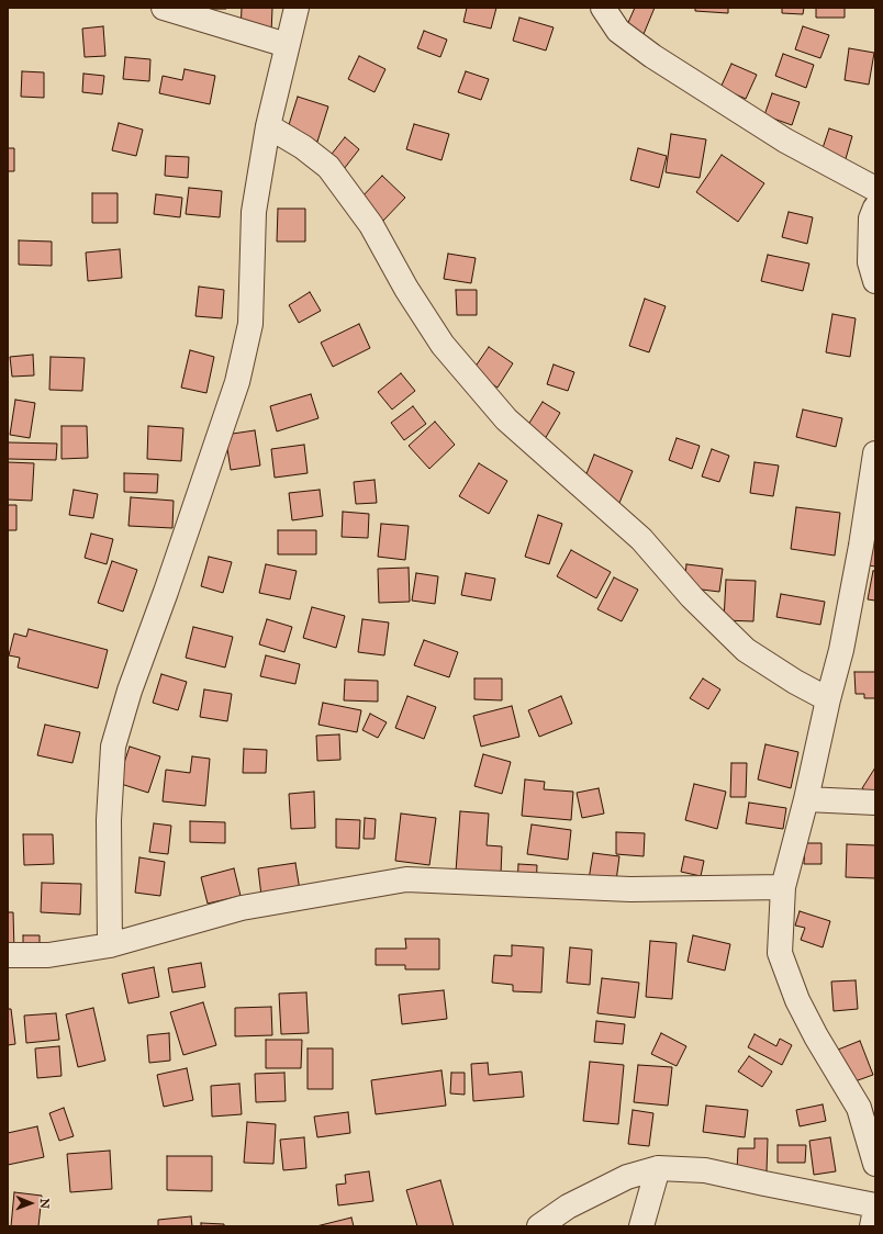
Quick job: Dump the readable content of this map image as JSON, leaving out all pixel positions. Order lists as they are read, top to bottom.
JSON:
{
  "north": "right"
}
